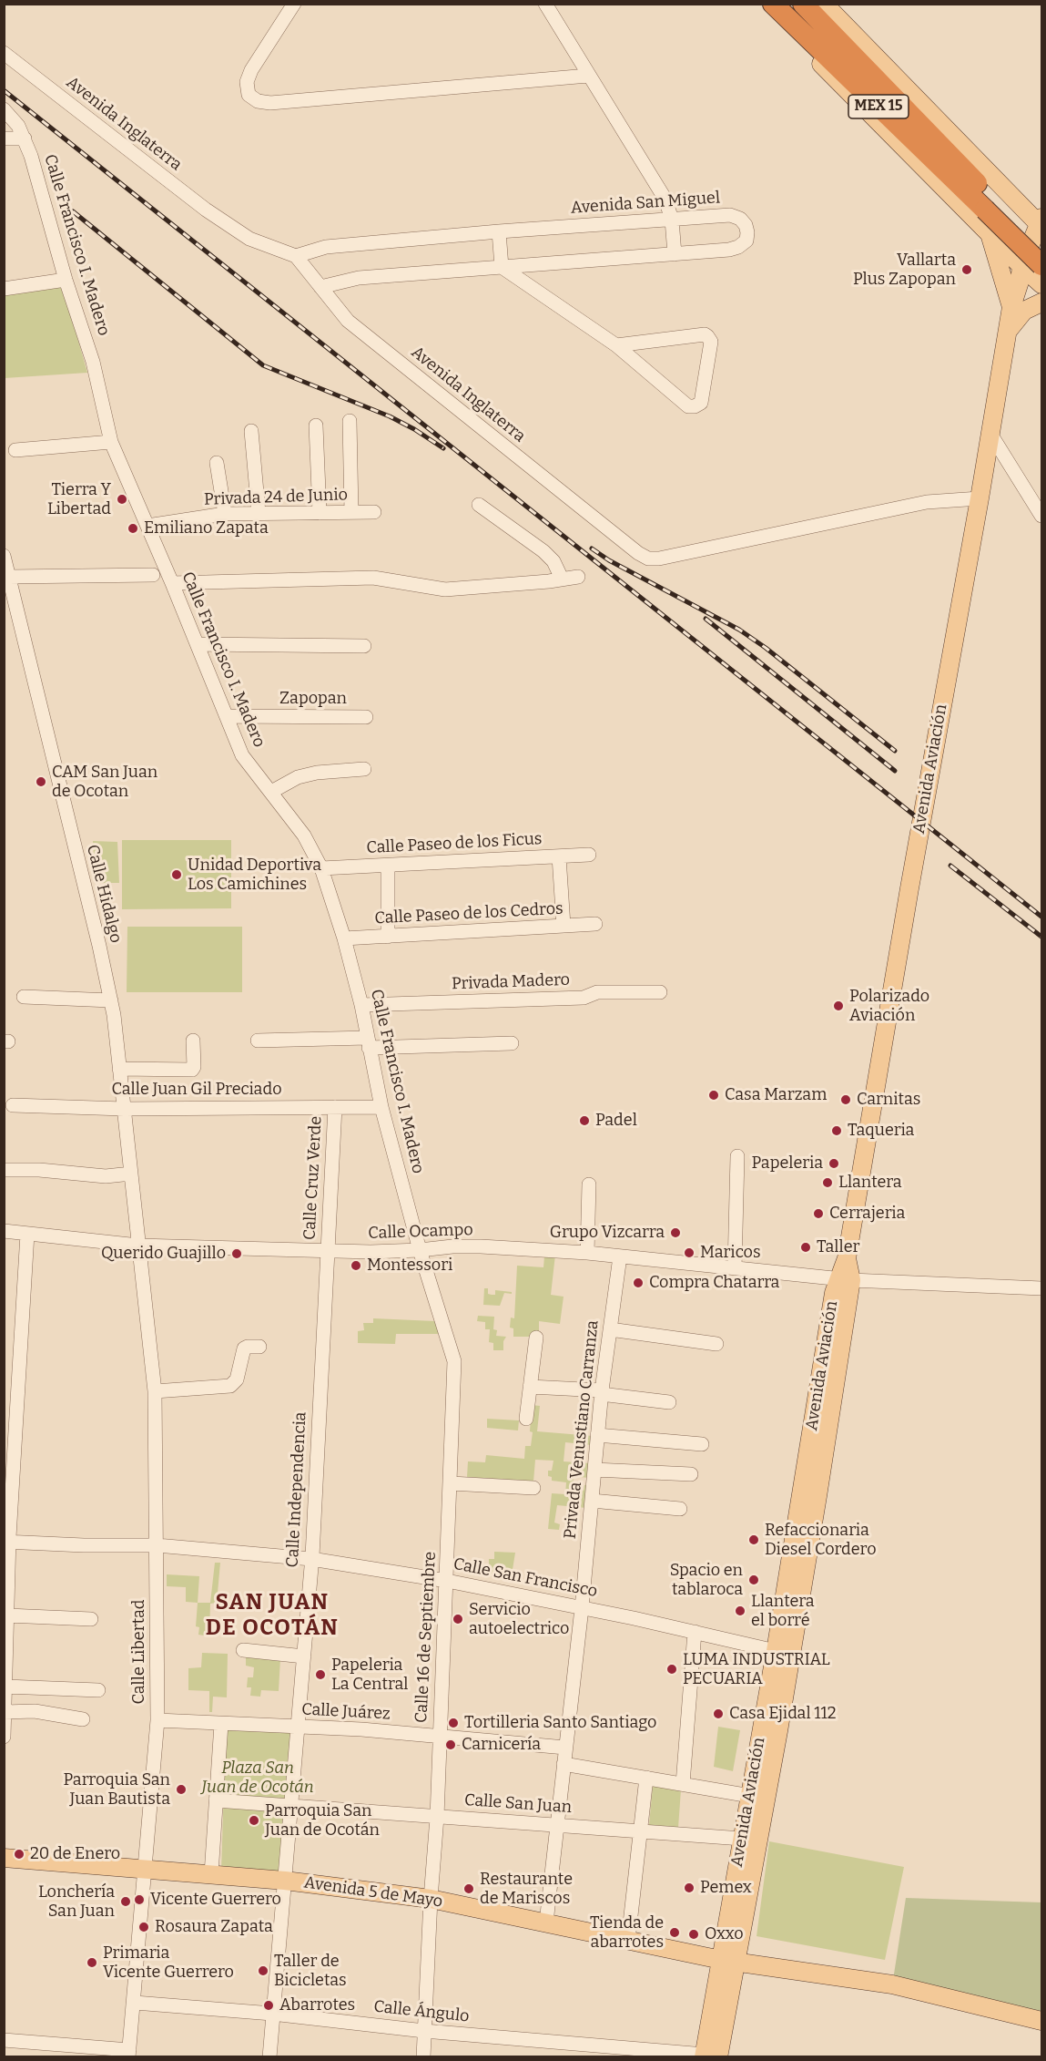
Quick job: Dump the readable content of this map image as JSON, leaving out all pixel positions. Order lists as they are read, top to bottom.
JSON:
{
  "streets": {
    "highway": ["MEX 15"],
    "main road": ["Avenida Aviación", "Avenida 5 de Mayo"],
    "street": [
      "Avenida Inglaterra",
      "Avenida San Miguel",
      "Calle Francisco I. Madero",
      "Privada 24 de Junio",
      "Zapopan",
      "Calle Paseo de los Ficus",
      "Calle Hidalgo",
      "Calle Paseo de los Cedros",
      "Privada Madero",
      "Calle Juan Gil Preciado",
      "Calle Cruz Verde",
      "Calle Ocampo",
      "Privada Venustiano Carranza",
      "Calle Independencia",
      "Calle San Francisco",
      "Calle 16 de Septiembre",
      "Calle Libertad",
      "Calle Juárez",
      "Calle San Juan",
      "Calle Ángulo"
    ]
  },
  "crossings": [
    ["MEX 15", "Avenida Aviación"],
    ["Avenida Inglaterra", "Avenida San Miguel"],
    ["Avenida Inglaterra", "Avenida Aviación"],
    ["Calle Francisco I. Madero", "Privada 24 de Junio"],
    ["Calle Francisco I. Madero", "Zapopan"],
    ["Calle Francisco I. Madero", "Calle Paseo de los Ficus"],
    ["Calle Francisco I. Madero", "Calle Paseo de los Cedros"],
    ["Calle Francisco I. Madero", "Privada Madero"],
    ["Calle Francisco I. Madero", "Calle Juan Gil Preciado"],
    ["Calle Francisco I. Madero", "Calle Ocampo"],
    ["Calle Francisco I. Madero", "Calle 16 de Septiembre"],
    ["Avenida Aviación", "Calle Ocampo"],
    ["Avenida Aviación", "Calle San Francisco"],
    ["Avenida Aviación", "Calle San Juan"],
    ["Avenida Aviación", "Avenida 5 de Mayo"],
    ["Avenida Aviación", "Calle Ángulo"],
    ["Calle Hidalgo", "Calle Juan Gil Preciado"],
    ["Calle Hidalgo", "Calle Ocampo"],
    ["Calle Hidalgo", "Calle Libertad"],
    ["Calle Juan Gil Preciado", "Calle Cruz Verde"],
    ["Calle Cruz Verde", "Calle Ocampo"],
    ["Calle Cruz Verde", "Calle Independencia"],
    ["Calle Ocampo", "Privada Venustiano Carranza"],
    ["Calle Ocampo", "Calle Independencia"],
    ["Calle Ocampo", "Calle 16 de Septiembre"],
    ["Calle Ocampo", "Calle Libertad"],
    ["Privada Venustiano Carranza", "Calle San Francisco"],
    ["Privada Venustiano Carranza", "Calle Juárez"],
    ["Privada Venustiano Carranza", "Calle San Juan"],
    ["Privada Venustiano Carranza", "Avenida 5 de Mayo"],
    ["Calle Independencia", "Calle San Francisco"],
    ["Calle Independencia", "Calle Juárez"],
    ["Calle Independencia", "Calle San Juan"],
    ["Calle Independencia", "Avenida 5 de Mayo"],
    ["Calle Independencia", "Calle Ángulo"],
    ["Calle San Francisco", "Calle 16 de Septiembre"],
    ["Calle San Francisco", "Calle Libertad"],
    ["Calle 16 de Septiembre", "Calle Juárez"],
    ["Calle 16 de Septiembre", "Calle San Juan"],
    ["Calle 16 de Septiembre", "Avenida 5 de Mayo"],
    ["Calle 16 de Septiembre", "Calle Ángulo"],
    ["Calle Libertad", "Calle Juárez"],
    ["Calle Libertad", "Avenida 5 de Mayo"],
    ["Calle Libertad", "Calle Ángulo"]
  ],
  "districts": ["SAN JUAN DE OCOTÁN"],
  "parks": ["Plaza San Juan de Ocotán"],
  "places": [
    "Vallarta Plus Zapopan",
    "Tierra Y Libertad",
    "Emiliano Zapata",
    "CAM San Juan de Ocotan",
    "Unidad Deportiva Los Camichines",
    "Polarizado Aviación",
    "Casa Marzam",
    "Carnitas",
    "Padel",
    "Taqueria",
    "Papeleria",
    "Llantera",
    "Cerrajeria",
    "Grupo Vizcarra",
    "Taller",
    "Maricos",
    "Querido Guajillo",
    "Montessori",
    "Compra Chatarra",
    "Refaccionaria Diesel Cordero",
    "Spacio en tablaroca",
    "Llantera el borré",
    "Servicio autoelectrico",
    "LUMA INDUSTRIAL PECUARIA",
    "Papeleria La Central",
    "Casa Ejidal 112",
    "Tortilleria Santo Santiago",
    "Carnicería",
    "Parroquia San Juan Bautista",
    "Parroquia San Juan de Ocotán",
    "20 de Enero",
    "Pemex",
    "Restaurante de Mariscos",
    "Vicente Guerrero",
    "Lonchería San Juan",
    "Rosaura Zapata",
    "Tienda de abarrotes",
    "Oxxo",
    "Primaria Vicente Guerrero",
    "Taller de Bicicletas",
    "Abarrotes"
  ]
}
